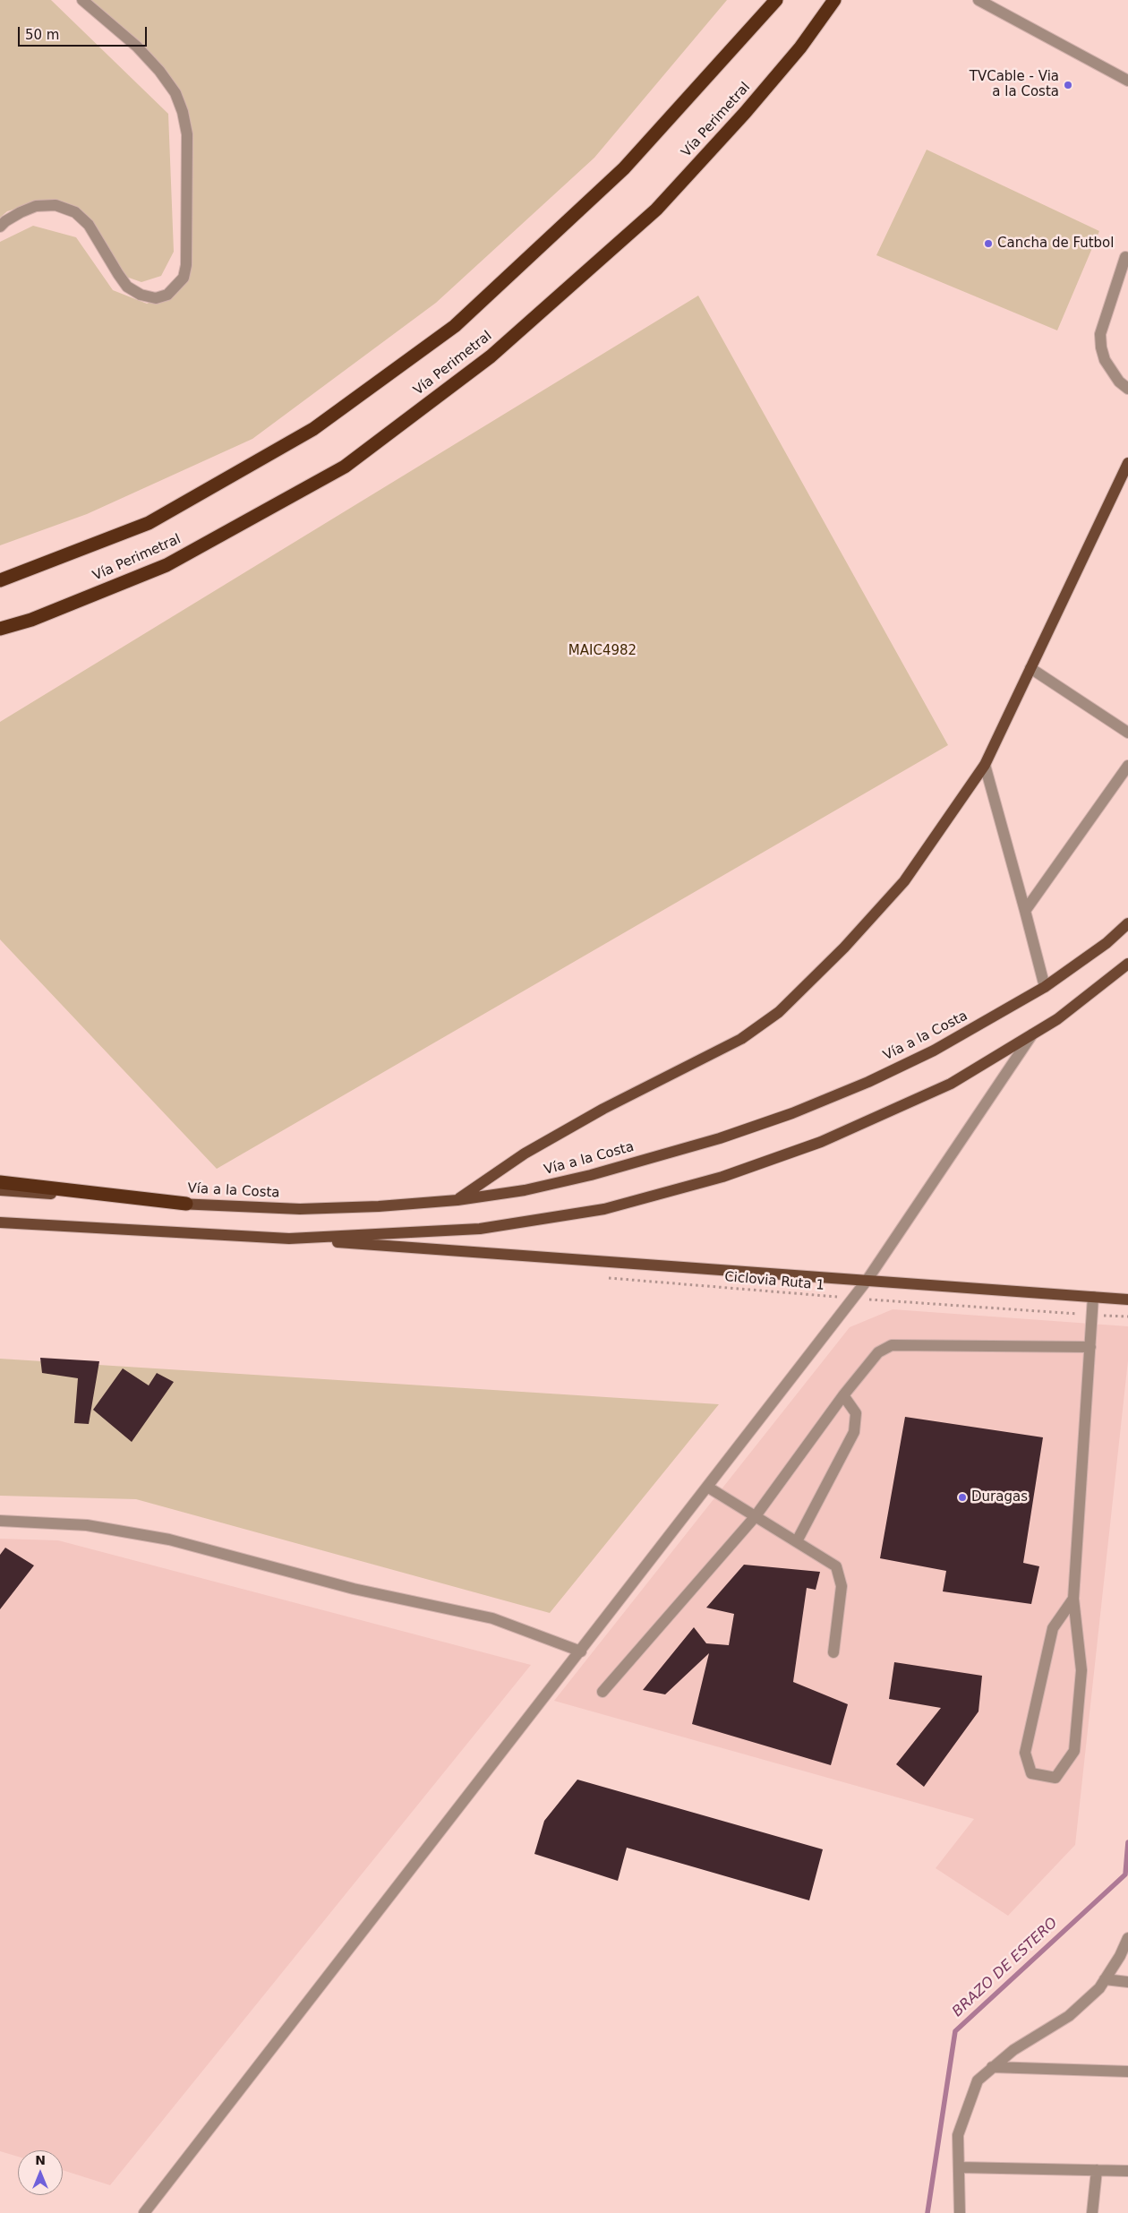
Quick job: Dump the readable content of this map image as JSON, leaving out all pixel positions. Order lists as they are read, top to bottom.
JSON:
{
  "streets": {
    "highway": ["Vía Perimetral"],
    "main road": ["Vía a la Costa"],
    "path": ["Ciclovia Ruta 1"]
  },
  "water": ["BRAZO DE ESTERO"],
  "parks": ["MAIC4982"],
  "places": ["TVCable - Via a la Costa", "Cancha de Futbol", "Duragas"],
  "scale_bar": "50 m",
  "north": "top"
}
